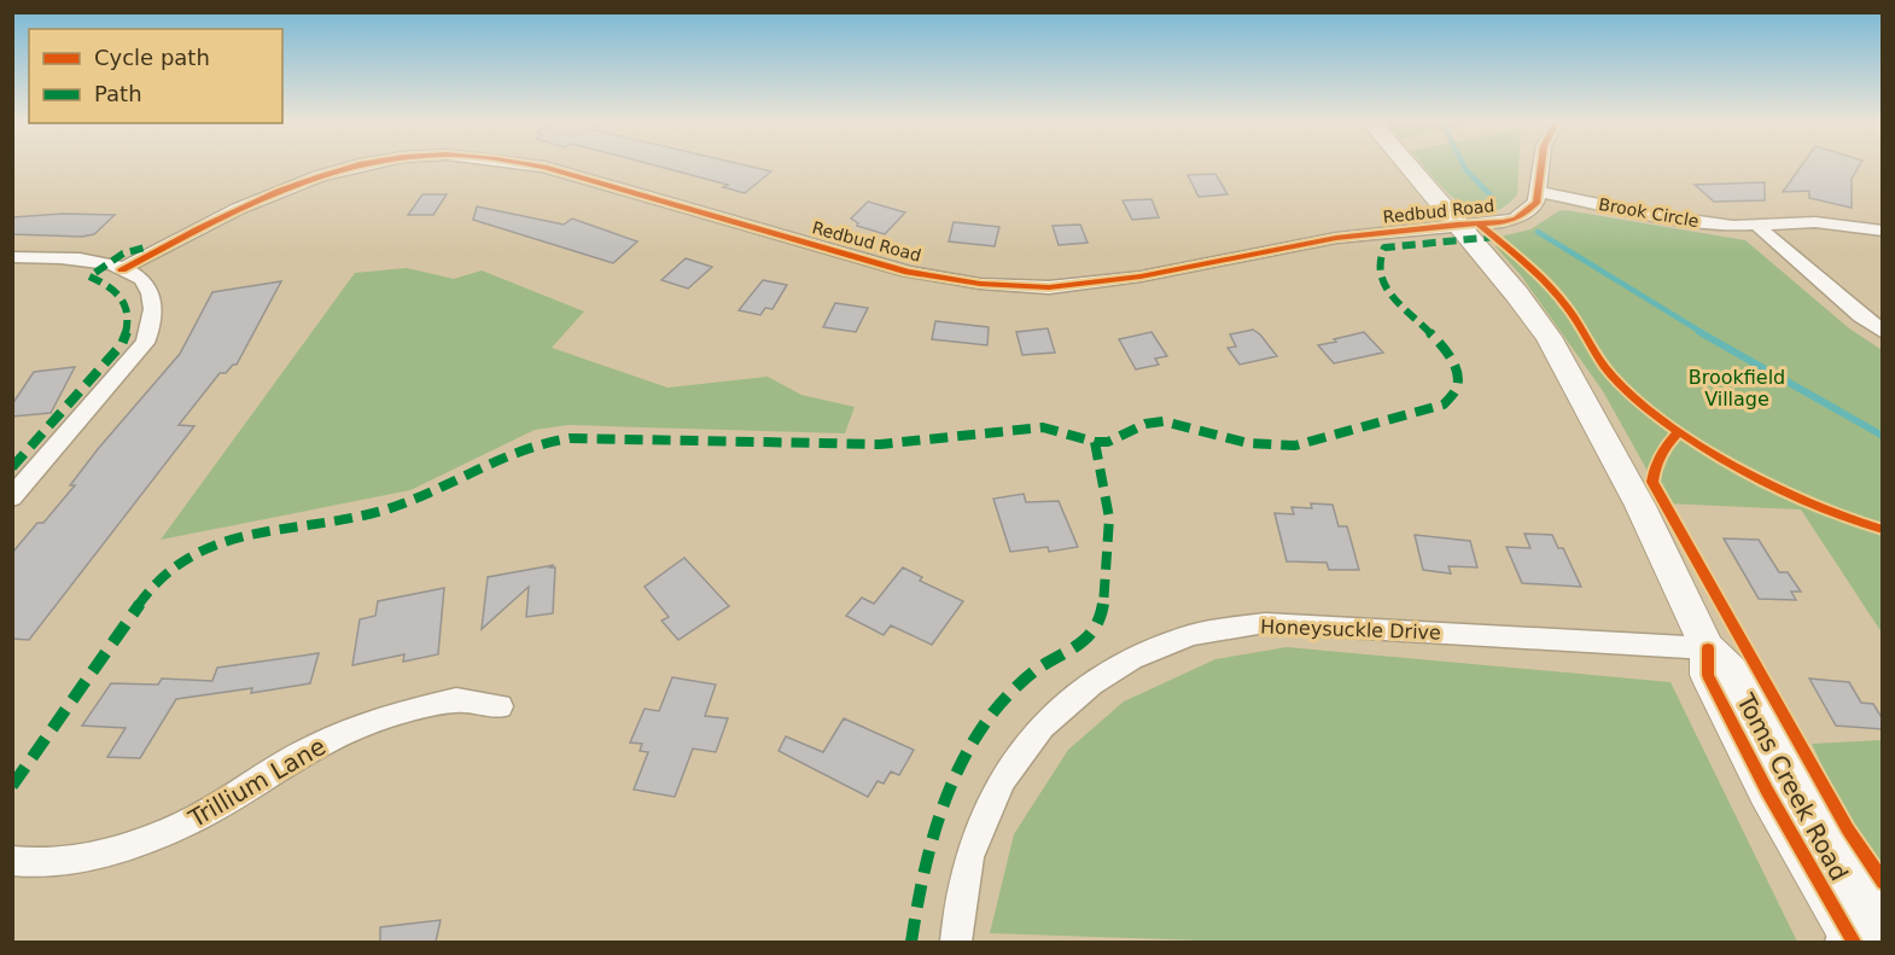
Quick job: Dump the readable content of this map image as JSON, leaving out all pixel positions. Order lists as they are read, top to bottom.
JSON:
{
  "streets": {
    "street": [
      "Redbud Road",
      "Brook Circle",
      "Honeysuckle Drive",
      "Trillium Lane",
      "Toms Creek Road"
    ]
  },
  "crossings": [
    ["Redbud Road", "Brook Circle"],
    ["Redbud Road", "Toms Creek Road"],
    ["Honeysuckle Drive", "Toms Creek Road"]
  ],
  "parks": ["Brookfield Village"],
  "legend": ["Cycle path", "Path"]
}
